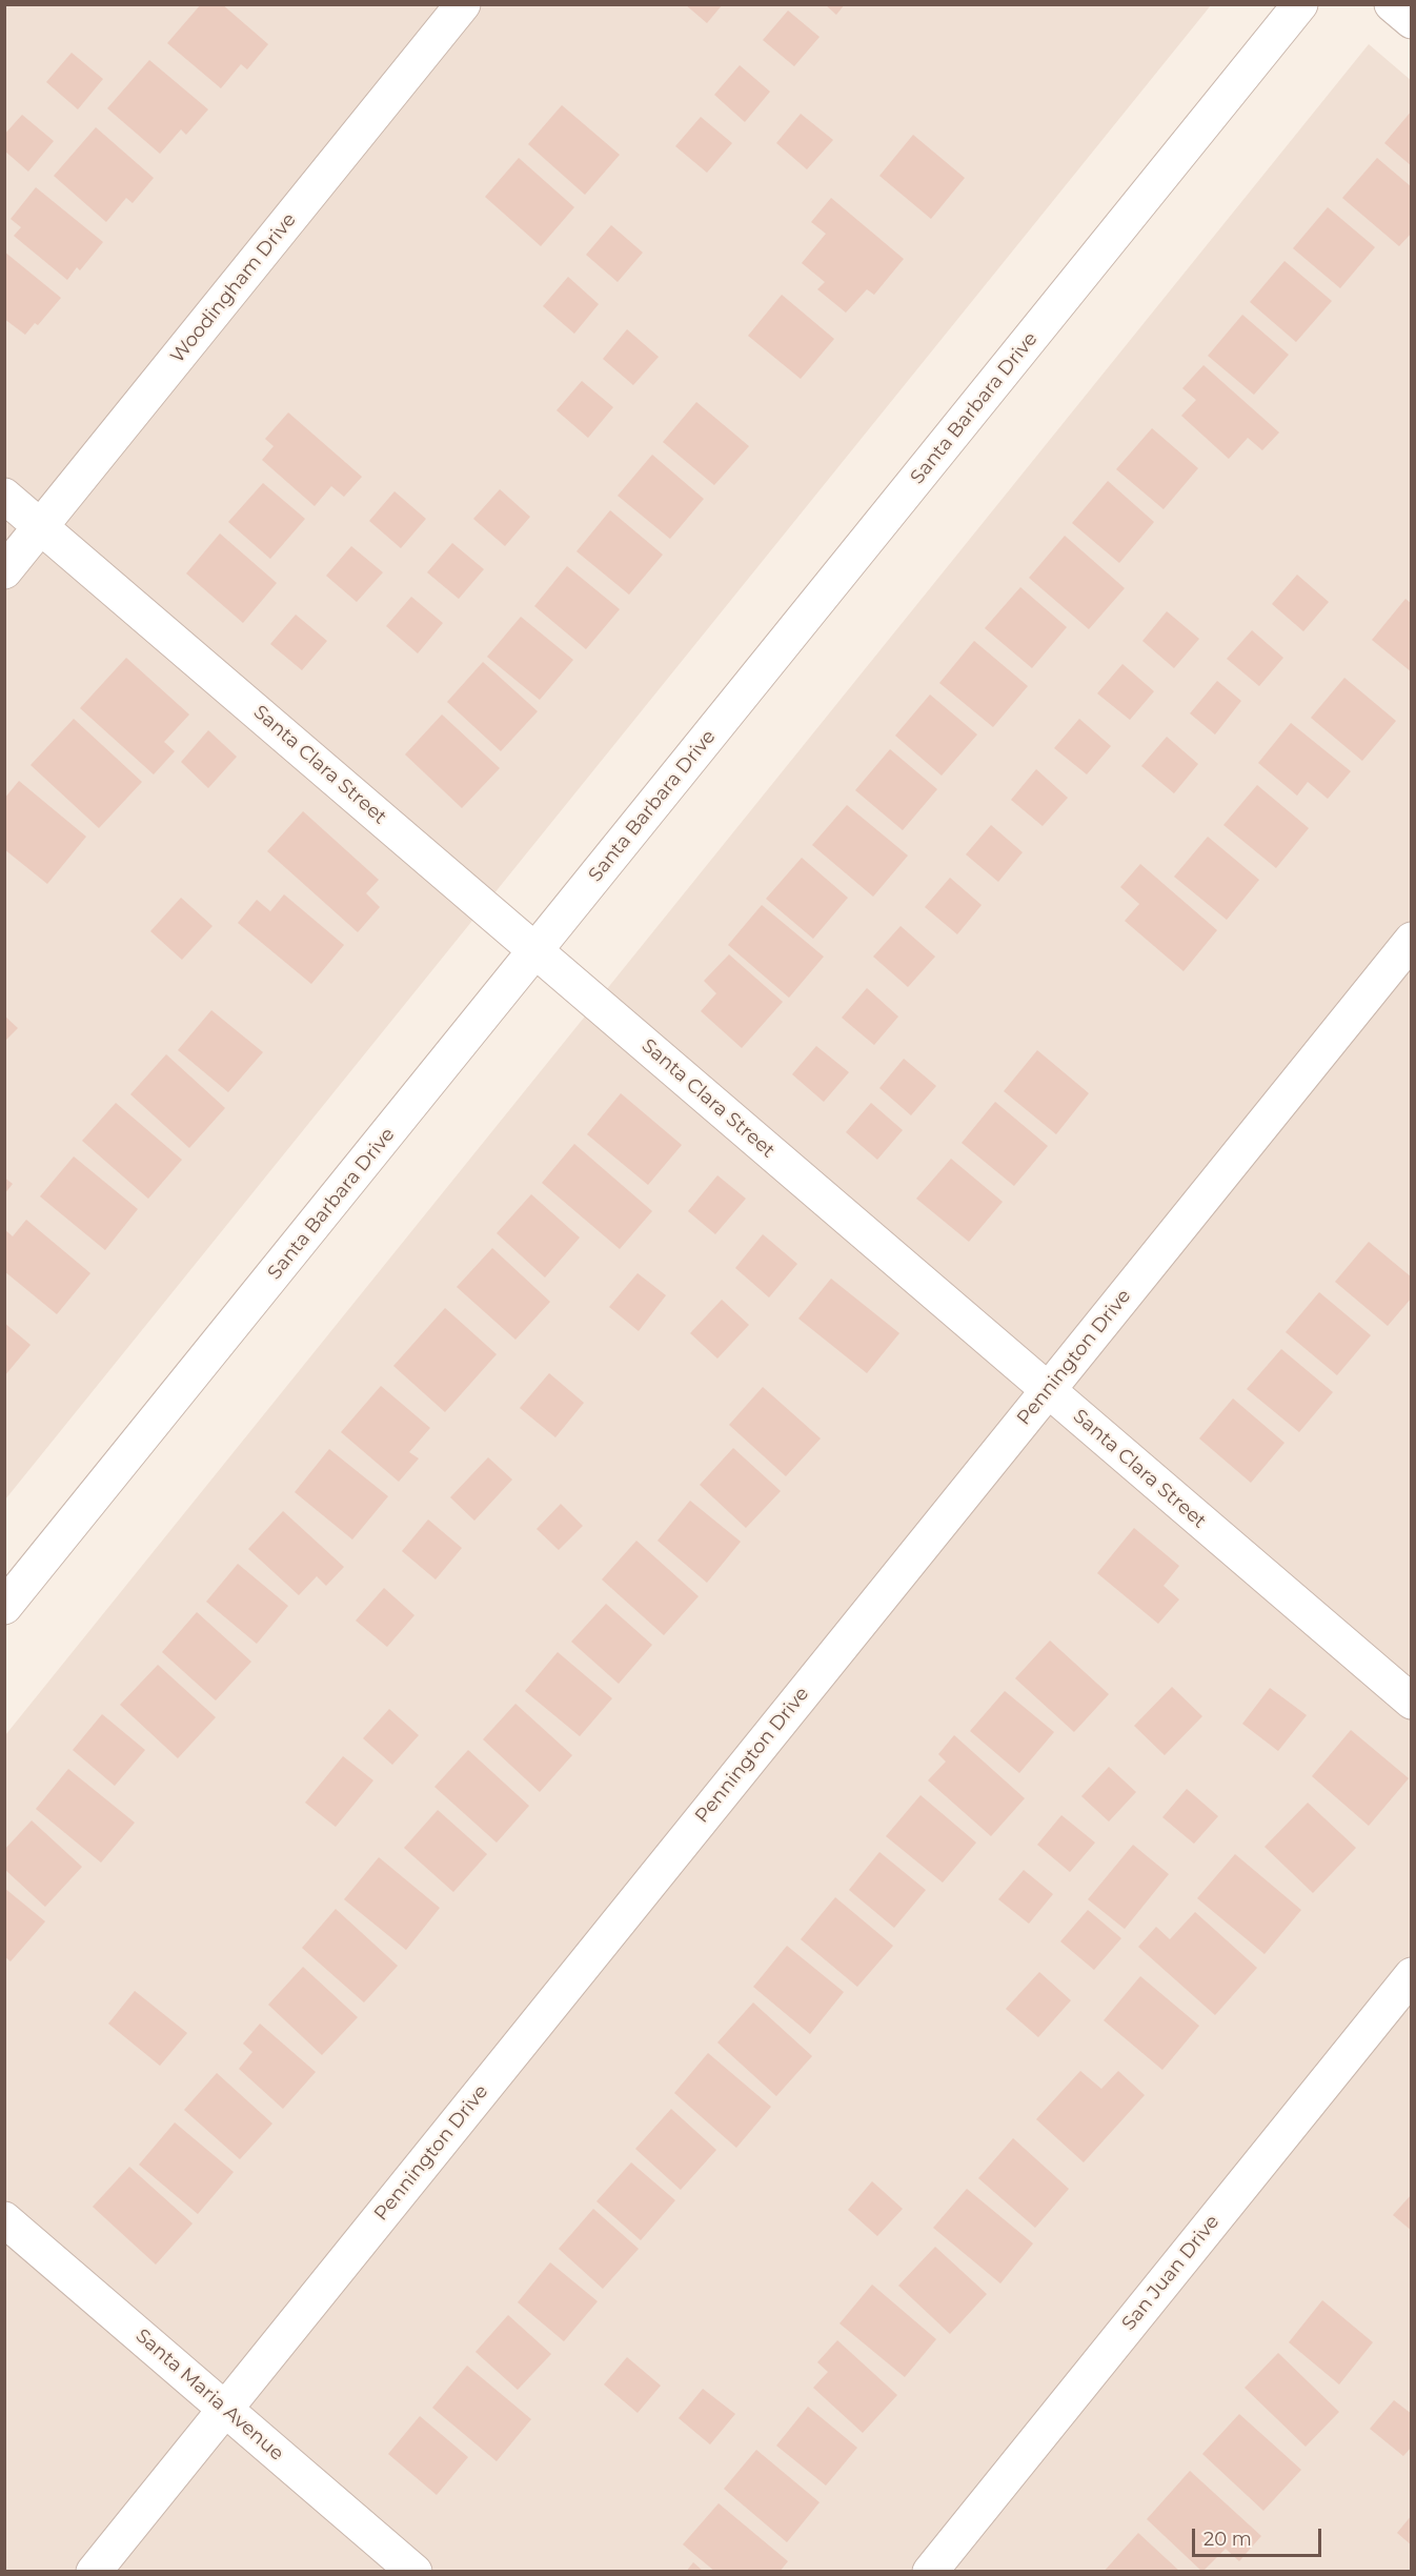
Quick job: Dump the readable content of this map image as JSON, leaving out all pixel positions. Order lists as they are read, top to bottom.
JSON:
{
  "streets": {
    "street": [
      "Woodingham Drive",
      "Santa Barbara Drive",
      "Santa Clara Street",
      "Pennington Drive",
      "San Juan Drive",
      "Santa Maria Avenue"
    ]
  },
  "crossings": [
    ["Woodingham Drive", "Santa Clara Street"],
    ["Santa Barbara Drive", "Santa Clara Street"],
    ["Santa Clara Street", "Pennington Drive"],
    ["Pennington Drive", "Santa Maria Avenue"]
  ],
  "scale_bar": "20 m"
}
